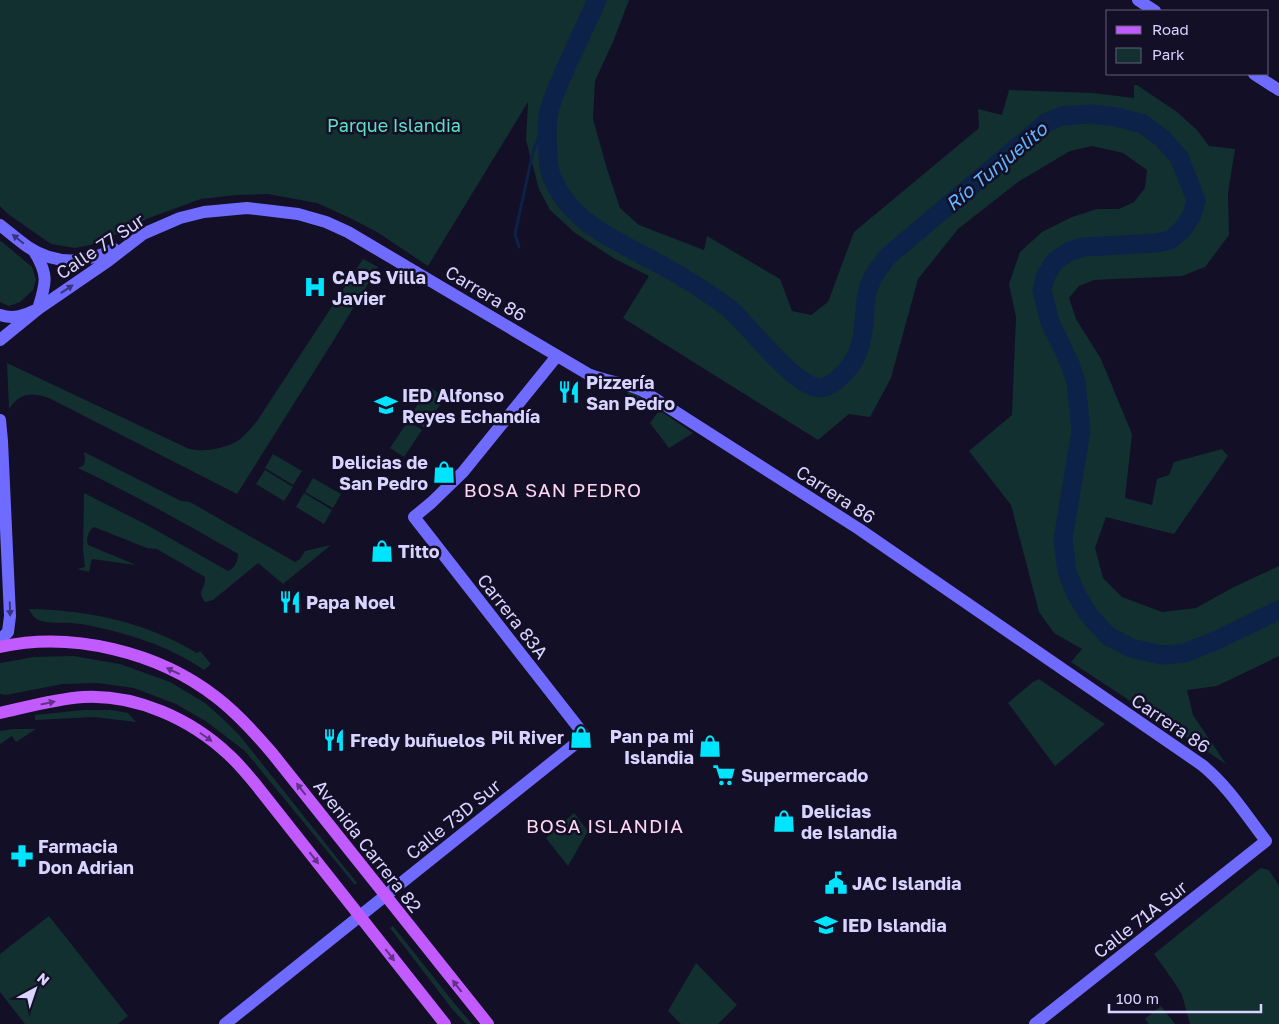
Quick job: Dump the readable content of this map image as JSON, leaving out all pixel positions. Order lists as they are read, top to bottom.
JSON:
{
  "streets": {
    "main road": ["Avenida Carrera 82"],
    "street": [
      "Calle 77 Sur",
      "Carrera 86",
      "Carrera 83A",
      "Calle 73D Sur",
      "Calle 71A Sur"
    ]
  },
  "crossings": [
    ["Calle 77 Sur", "Carrera 86"],
    ["Carrera 86", "Carrera 83A"],
    ["Carrera 86", "Calle 71A Sur"],
    ["Carrera 83A", "Calle 73D Sur"],
    ["Calle 73D Sur", "Avenida Carrera 82"]
  ],
  "districts": ["BOSA SAN PEDRO", "BOSA ISLANDIA"],
  "water": ["Río Tunjuelito"],
  "parks": ["Parque Islandia"],
  "places": {
    "hospital": ["CAPS Villa Javier"],
    "restaurant": ["Pizzería San Pedro", "Papa Noel", "Fredy buñuelos"],
    "school or university": ["IED Alfonso Reyes Echandía", "IED Islandia"],
    "shop": [
      "Delicias de San Pedro",
      "Titto",
      "Pil River",
      "Pan pa mi Islandia",
      "Delicias de Islandia"
    ],
    "supermarket": ["Supermercado"],
    "pharmacy": ["Farmacia Don Adrian"],
    "public building": ["JAC Islandia"]
  },
  "legend": ["Road", "Park"],
  "scale_bar": "100 m",
  "north": "top right"
}
